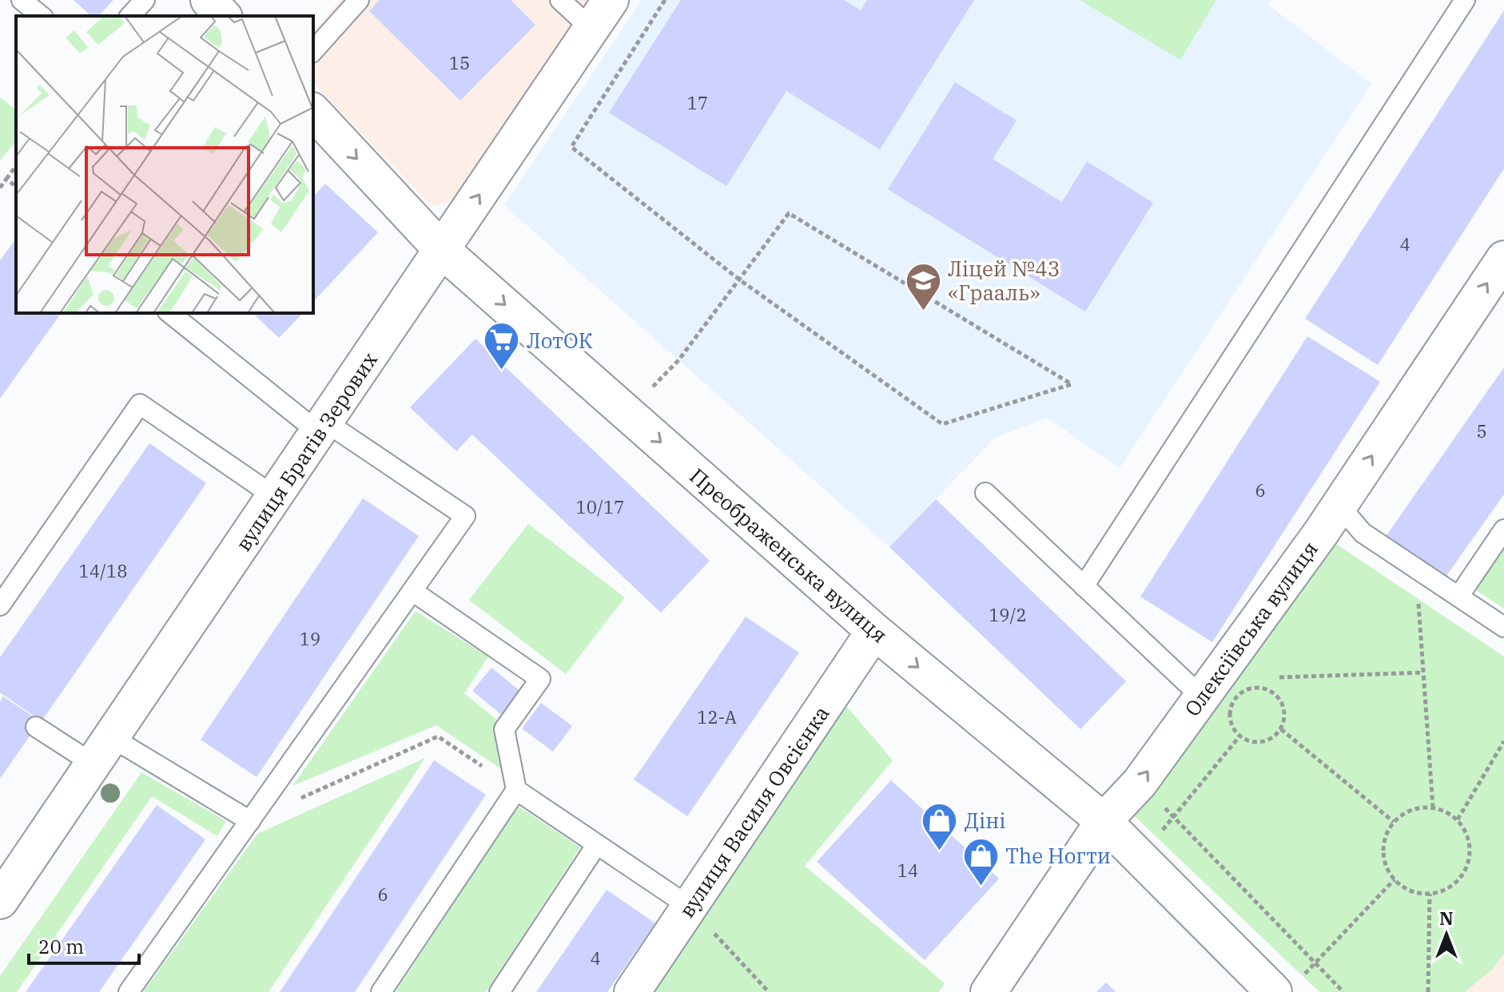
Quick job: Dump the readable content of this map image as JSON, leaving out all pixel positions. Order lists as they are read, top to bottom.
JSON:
{
  "streets": {
    "street": [
      "вулиця Братів Зерових",
      "Преображенська вулиця",
      "Олексіївська вулиця",
      "вулиця Василя Овсієнка"
    ]
  },
  "crossings": [
    ["вулиця Братів Зерових", "Преображенська вулиця"],
    ["Преображенська вулиця", "Олексіївська вулиця"],
    ["Преображенська вулиця", "вулиця Василя Овсієнка"]
  ],
  "one_way": ["Преображенська вулиця", "Олексіївська вулиця"],
  "places": {
    "school or university": ["Ліцей №43 «Грааль»"],
    "supermarket": ["ЛотОК"],
    "shop": ["Діні", "The Ногти"]
  },
  "house_numbers": [
    "15",
    "17",
    "4",
    "5",
    "6",
    "10/17",
    "14/18",
    "19/2",
    "19",
    "12-А",
    "14",
    "6",
    "4"
  ],
  "scale_bar": "20 m",
  "north": "top"
}
